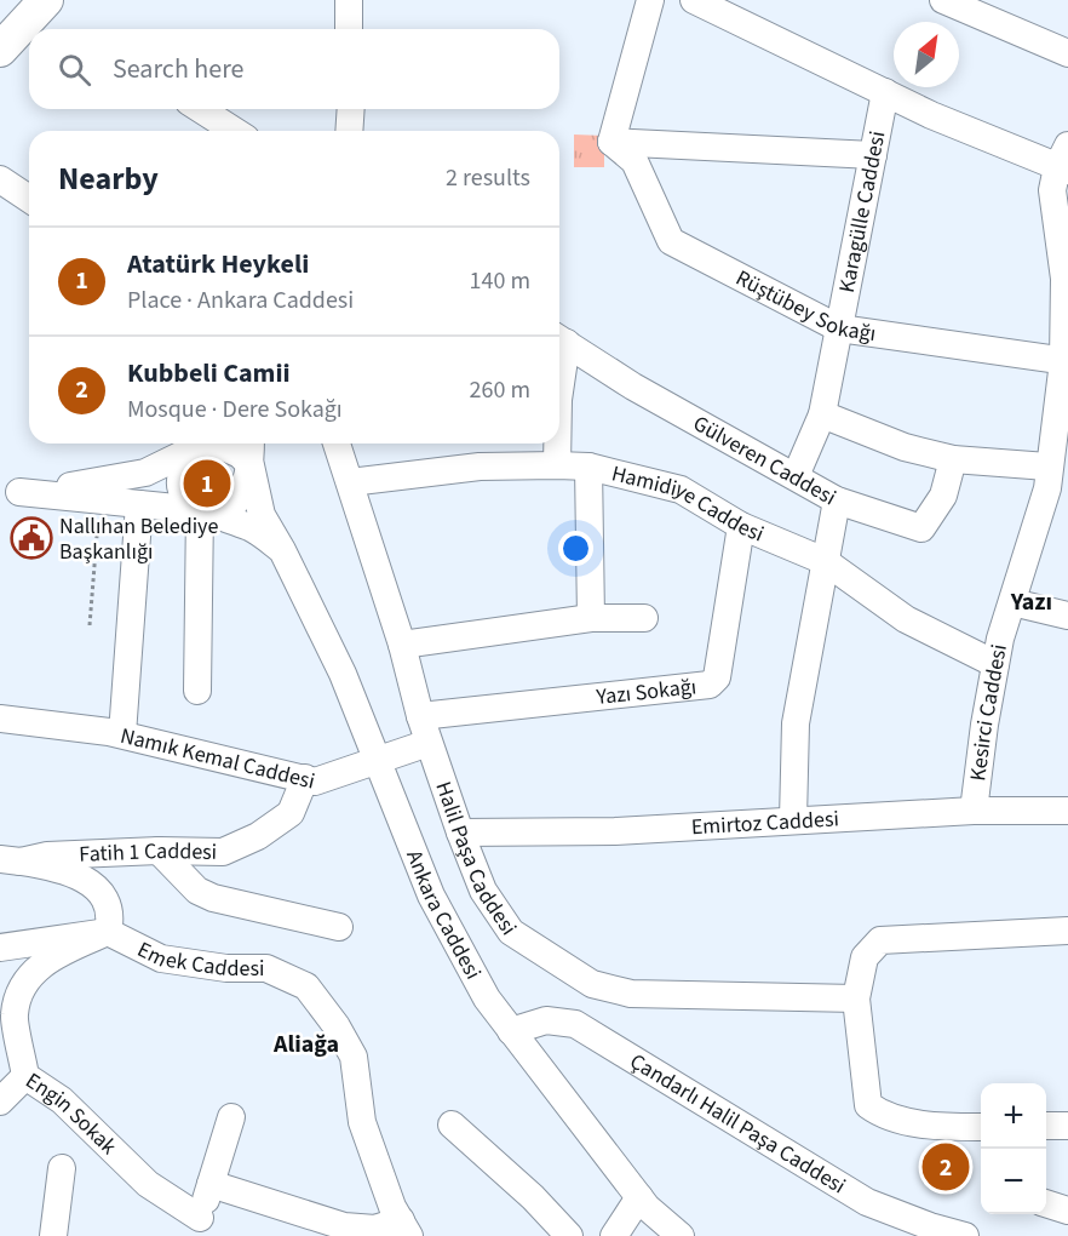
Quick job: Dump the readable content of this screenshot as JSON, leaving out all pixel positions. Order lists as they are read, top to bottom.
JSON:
{
  "streets": {
    "street": [
      "Karagülle Caddesi",
      "Rüştübey Sokağı",
      "Gülveren Caddesi",
      "Hamidiye Caddesi",
      "Yazı Sokağı",
      "Kesirci Caddesi",
      "Namık Kemal Caddesi",
      "Emirtoz Caddesi",
      "Fatih 1 Caddesi",
      "Halil Paşa Caddesi",
      "Ankara Caddesi",
      "Emek Caddesi",
      "Engin Sokak",
      "Çandarlı Halil Paşa Caddesi"
    ]
  },
  "crossings": [
    ["Karagülle Caddesi", "Rüştübey Sokağı"],
    ["Karagülle Caddesi", "Gülveren Caddesi"],
    ["Rüştübey Sokağı", "Kesirci Caddesi"],
    ["Hamidiye Caddesi", "Yazı Sokağı"],
    ["Hamidiye Caddesi", "Kesirci Caddesi"],
    ["Hamidiye Caddesi", "Halil Paşa Caddesi"],
    ["Yazı Sokağı", "Halil Paşa Caddesi"],
    ["Kesirci Caddesi", "Emirtoz Caddesi"],
    ["Namık Kemal Caddesi", "Fatih 1 Caddesi"],
    ["Namık Kemal Caddesi", "Halil Paşa Caddesi"],
    ["Namık Kemal Caddesi", "Ankara Caddesi"],
    ["Emirtoz Caddesi", "Halil Paşa Caddesi"],
    ["Ankara Caddesi", "Çandarlı Halil Paşa Caddesi"],
    ["Emek Caddesi", "Engin Sokak"]
  ],
  "districts": ["Yazı", "Aliağa"],
  "places": {
    "public building": ["Nallıhan Belediye Başkanlığı"]
  },
  "north": "top right",
  "page": {
    "search": "Search here",
    "heading": ["Nearby", "2 results"],
    "list": [
      {
        "mark": "1",
        "name": "Atatürk Heykeli",
        "note": "Place · Ankara Caddesi",
        "value": "140 m"
      },
      {
        "mark": "2",
        "name": "Kubbeli Camii",
        "note": "Mosque · Dere Sokağı",
        "value": "260 m"
      }
    ],
    "pins": ["1", "2"],
    "map_buttons": ["+", "−"]
  }
}
